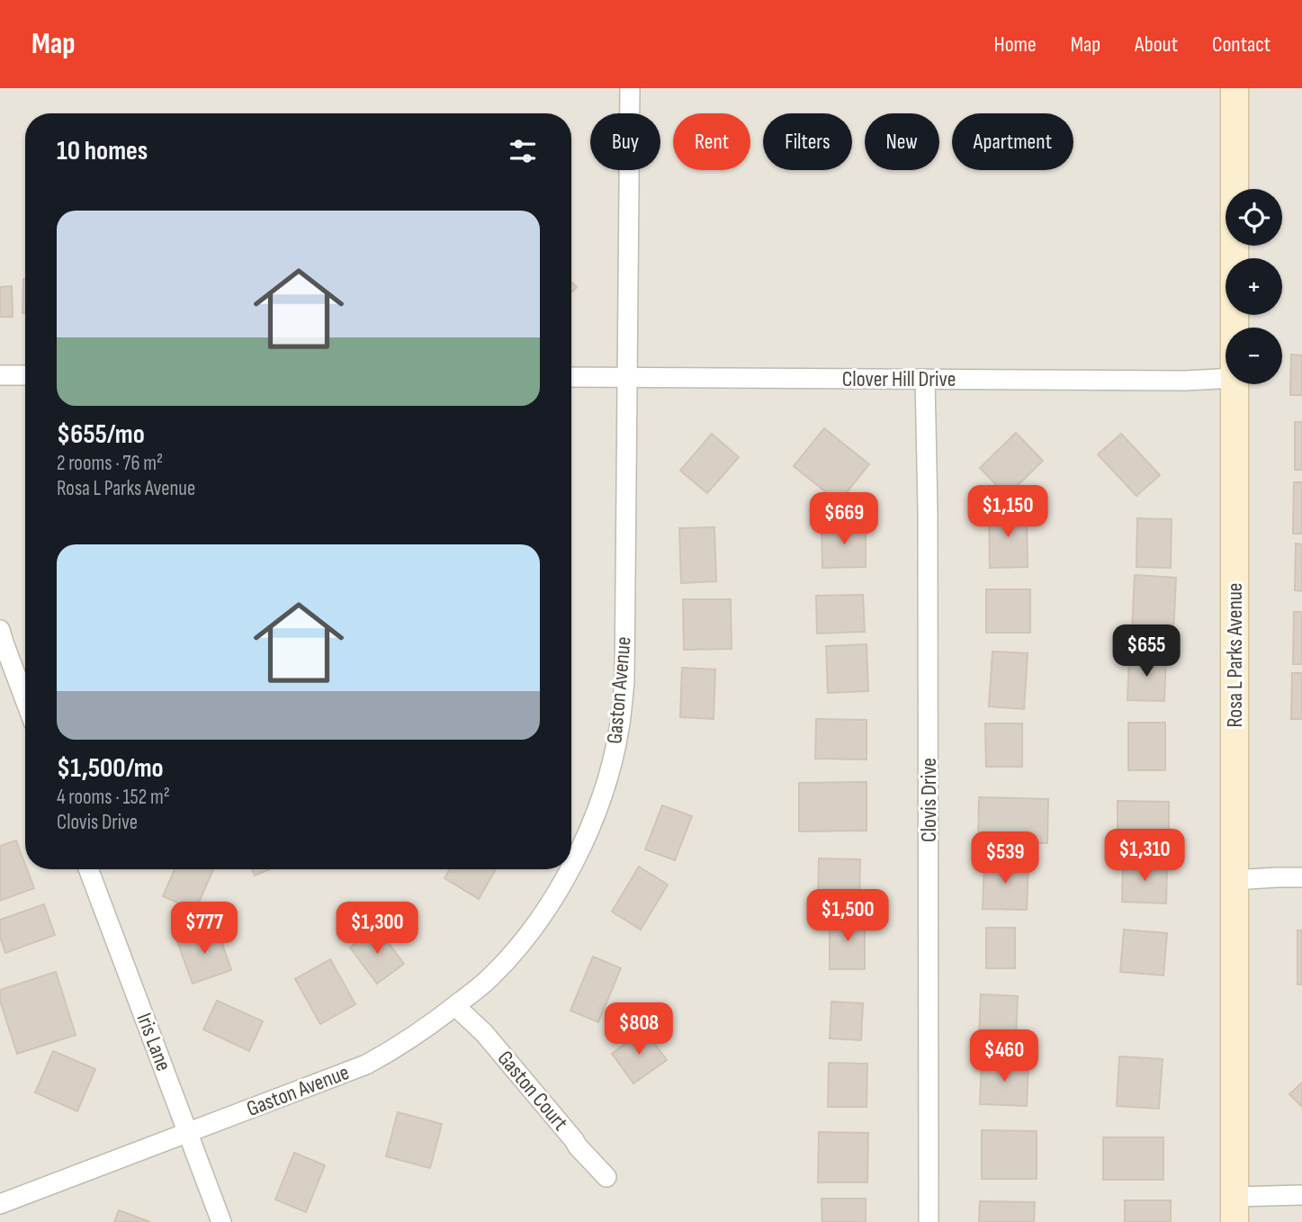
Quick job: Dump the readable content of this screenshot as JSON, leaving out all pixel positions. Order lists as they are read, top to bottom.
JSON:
{
  "streets": {
    "street": [
      "Clover Hill Drive",
      "Rosa L Parks Avenue",
      "Gaston Avenue",
      "Clovis Drive",
      "Iris Lane",
      "Gaston Court"
    ]
  },
  "crossings": [
    ["Clover Hill Drive", "Gaston Avenue"],
    ["Clover Hill Drive", "Clovis Drive"],
    ["Gaston Avenue", "Iris Lane"],
    ["Gaston Avenue", "Gaston Court"]
  ],
  "page": {
    "header": "Map",
    "nav": [
      "Home",
      "Map",
      "About",
      "Contact"
    ],
    "chip": [
      "Buy",
      "Rent",
      "Filters",
      "New",
      "Apartment"
    ],
    "heading": "10 homes",
    "map_buttons": ["+", "−"],
    "list": [
      {
        "name": "$655/mo",
        "note": "2 rooms · 76 m² · Rosa L Parks Avenue"
      },
      {
        "name": "$1,500/mo",
        "note": "4 rooms · 152 m² · Clovis Drive"
      }
    ],
    "price": [
      "$1,150",
      "$669",
      "$655",
      "$1,310",
      "$539",
      "$1,500",
      "$777",
      "$1,300",
      "$808",
      "$460"
    ]
  }
}
